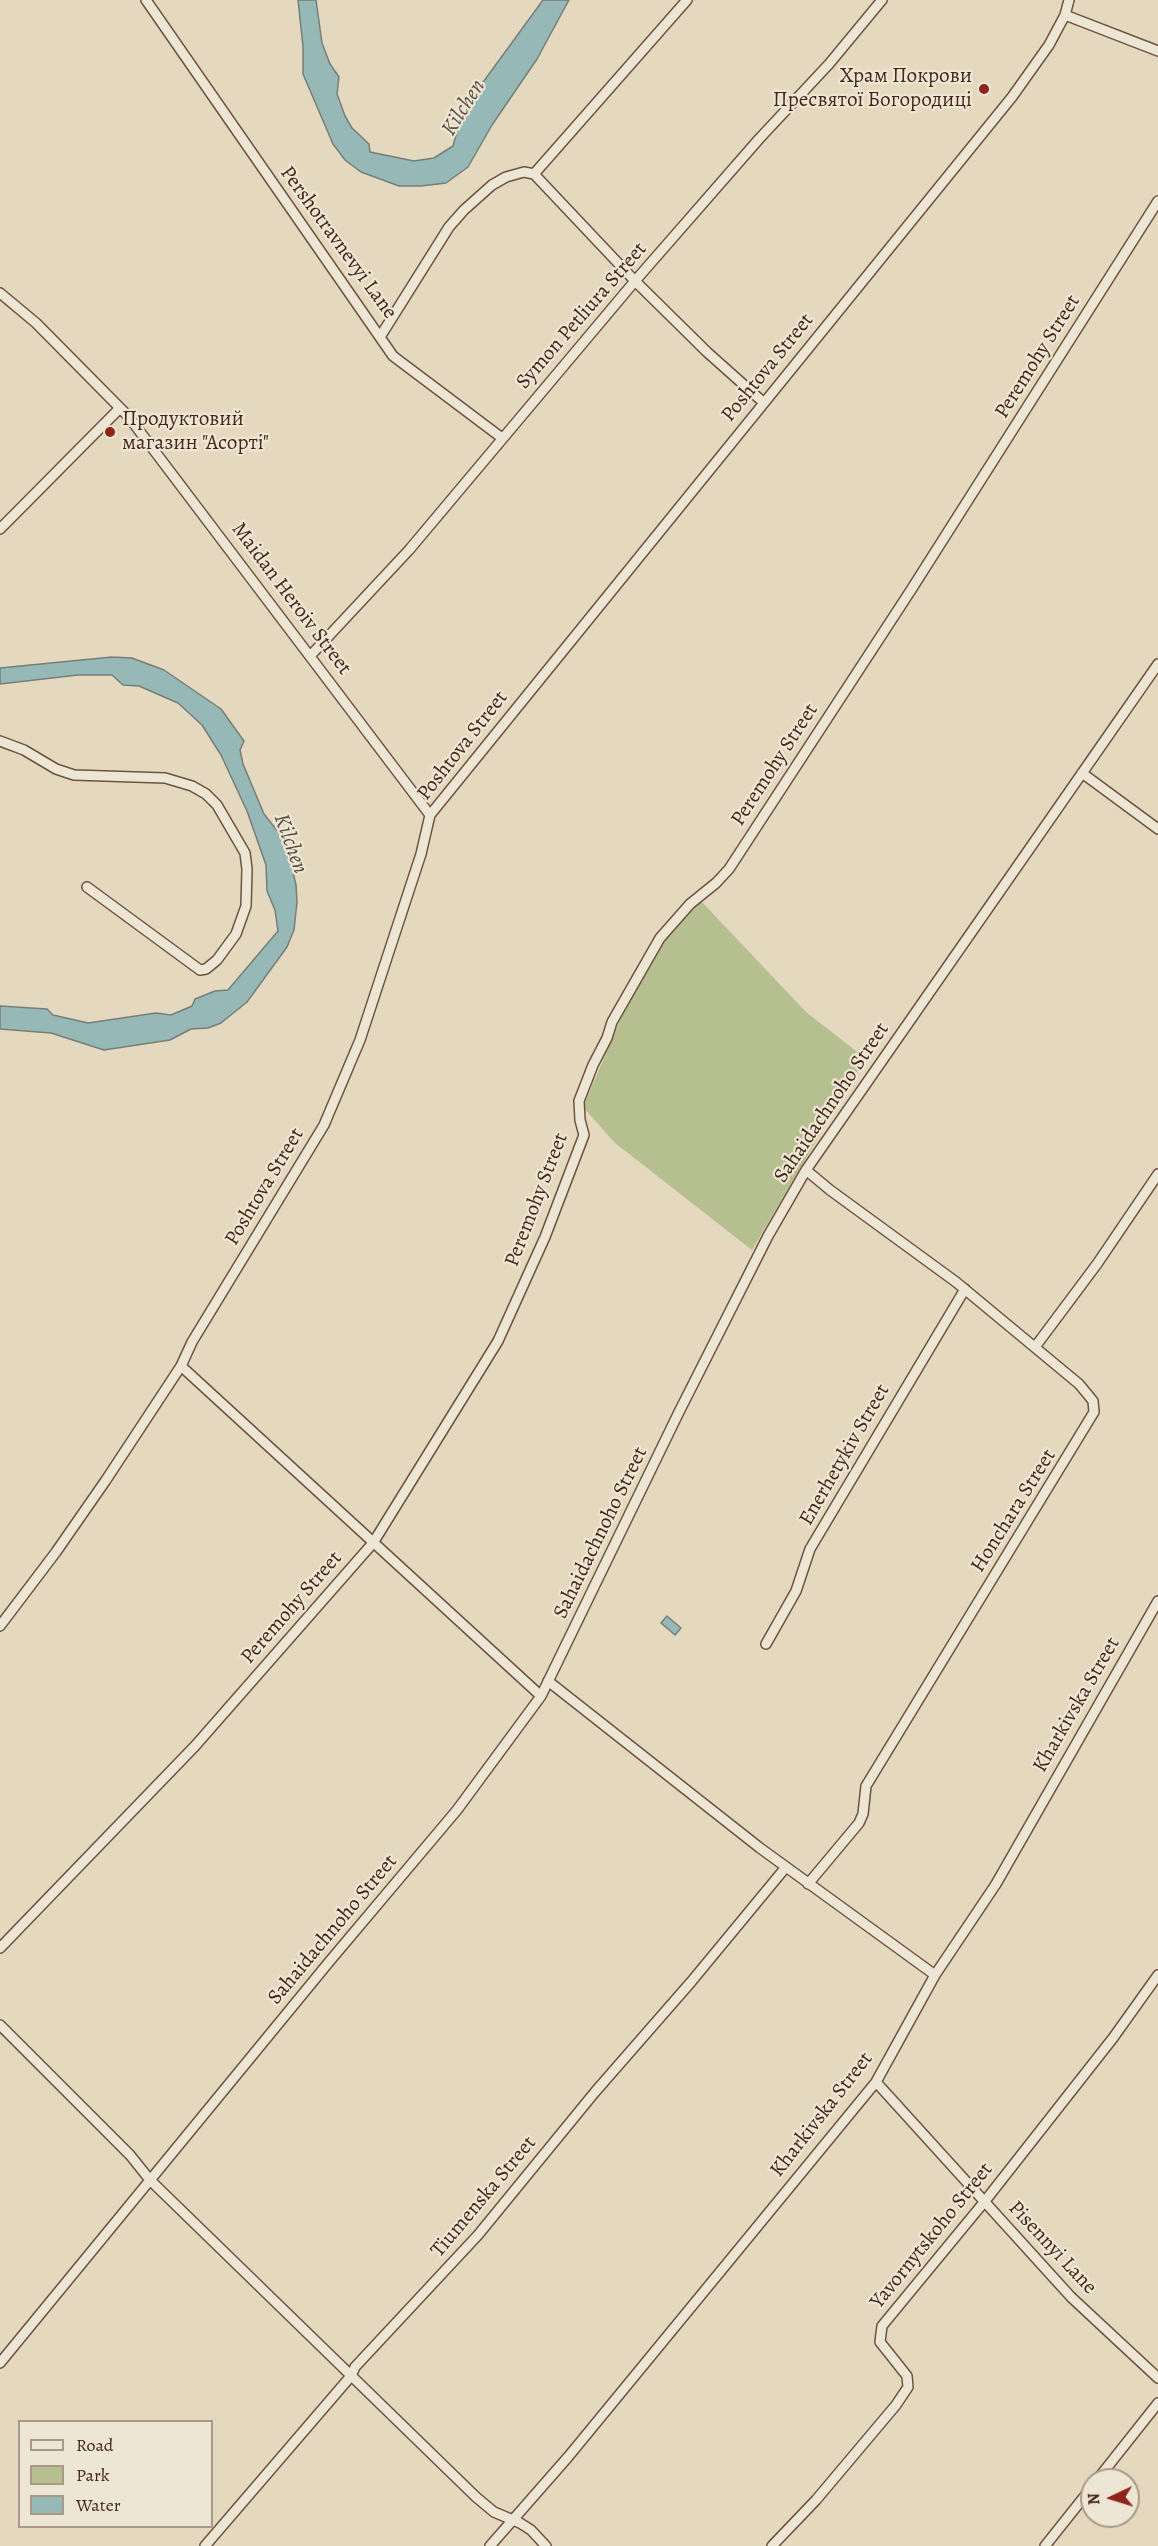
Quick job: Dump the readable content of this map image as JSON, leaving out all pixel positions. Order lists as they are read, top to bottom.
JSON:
{
  "streets": {
    "street": [
      "Pershotravnevyi Lane",
      "Symon Petliura Street",
      "Peremohy Street",
      "Poshtova Street",
      "Maidan Heroiv Street",
      "Sahaidachnoho Street",
      "Enerhetykiv Street",
      "Honchara Street",
      "Kharkivska Street",
      "Tiumenska Street",
      "Yavornytskoho Street",
      "Pisennyi Lane"
    ]
  },
  "crossings": [
    ["Symon Petliura Street", "Maidan Heroiv Street"],
    ["Poshtova Street", "Maidan Heroiv Street"],
    ["Sahaidachnoho Street", "Honchara Street"],
    ["Enerhetykiv Street", "Honchara Street"],
    ["Kharkivska Street", "Pisennyi Lane"],
    ["Yavornytskoho Street", "Pisennyi Lane"]
  ],
  "water": ["Kilchen"],
  "places": ["Храм Покрови Пресвятої Богородиці", "Продуктовий магазин \"Асорті\""],
  "legend": ["Road", "Park", "Water"],
  "north": "left"
}
